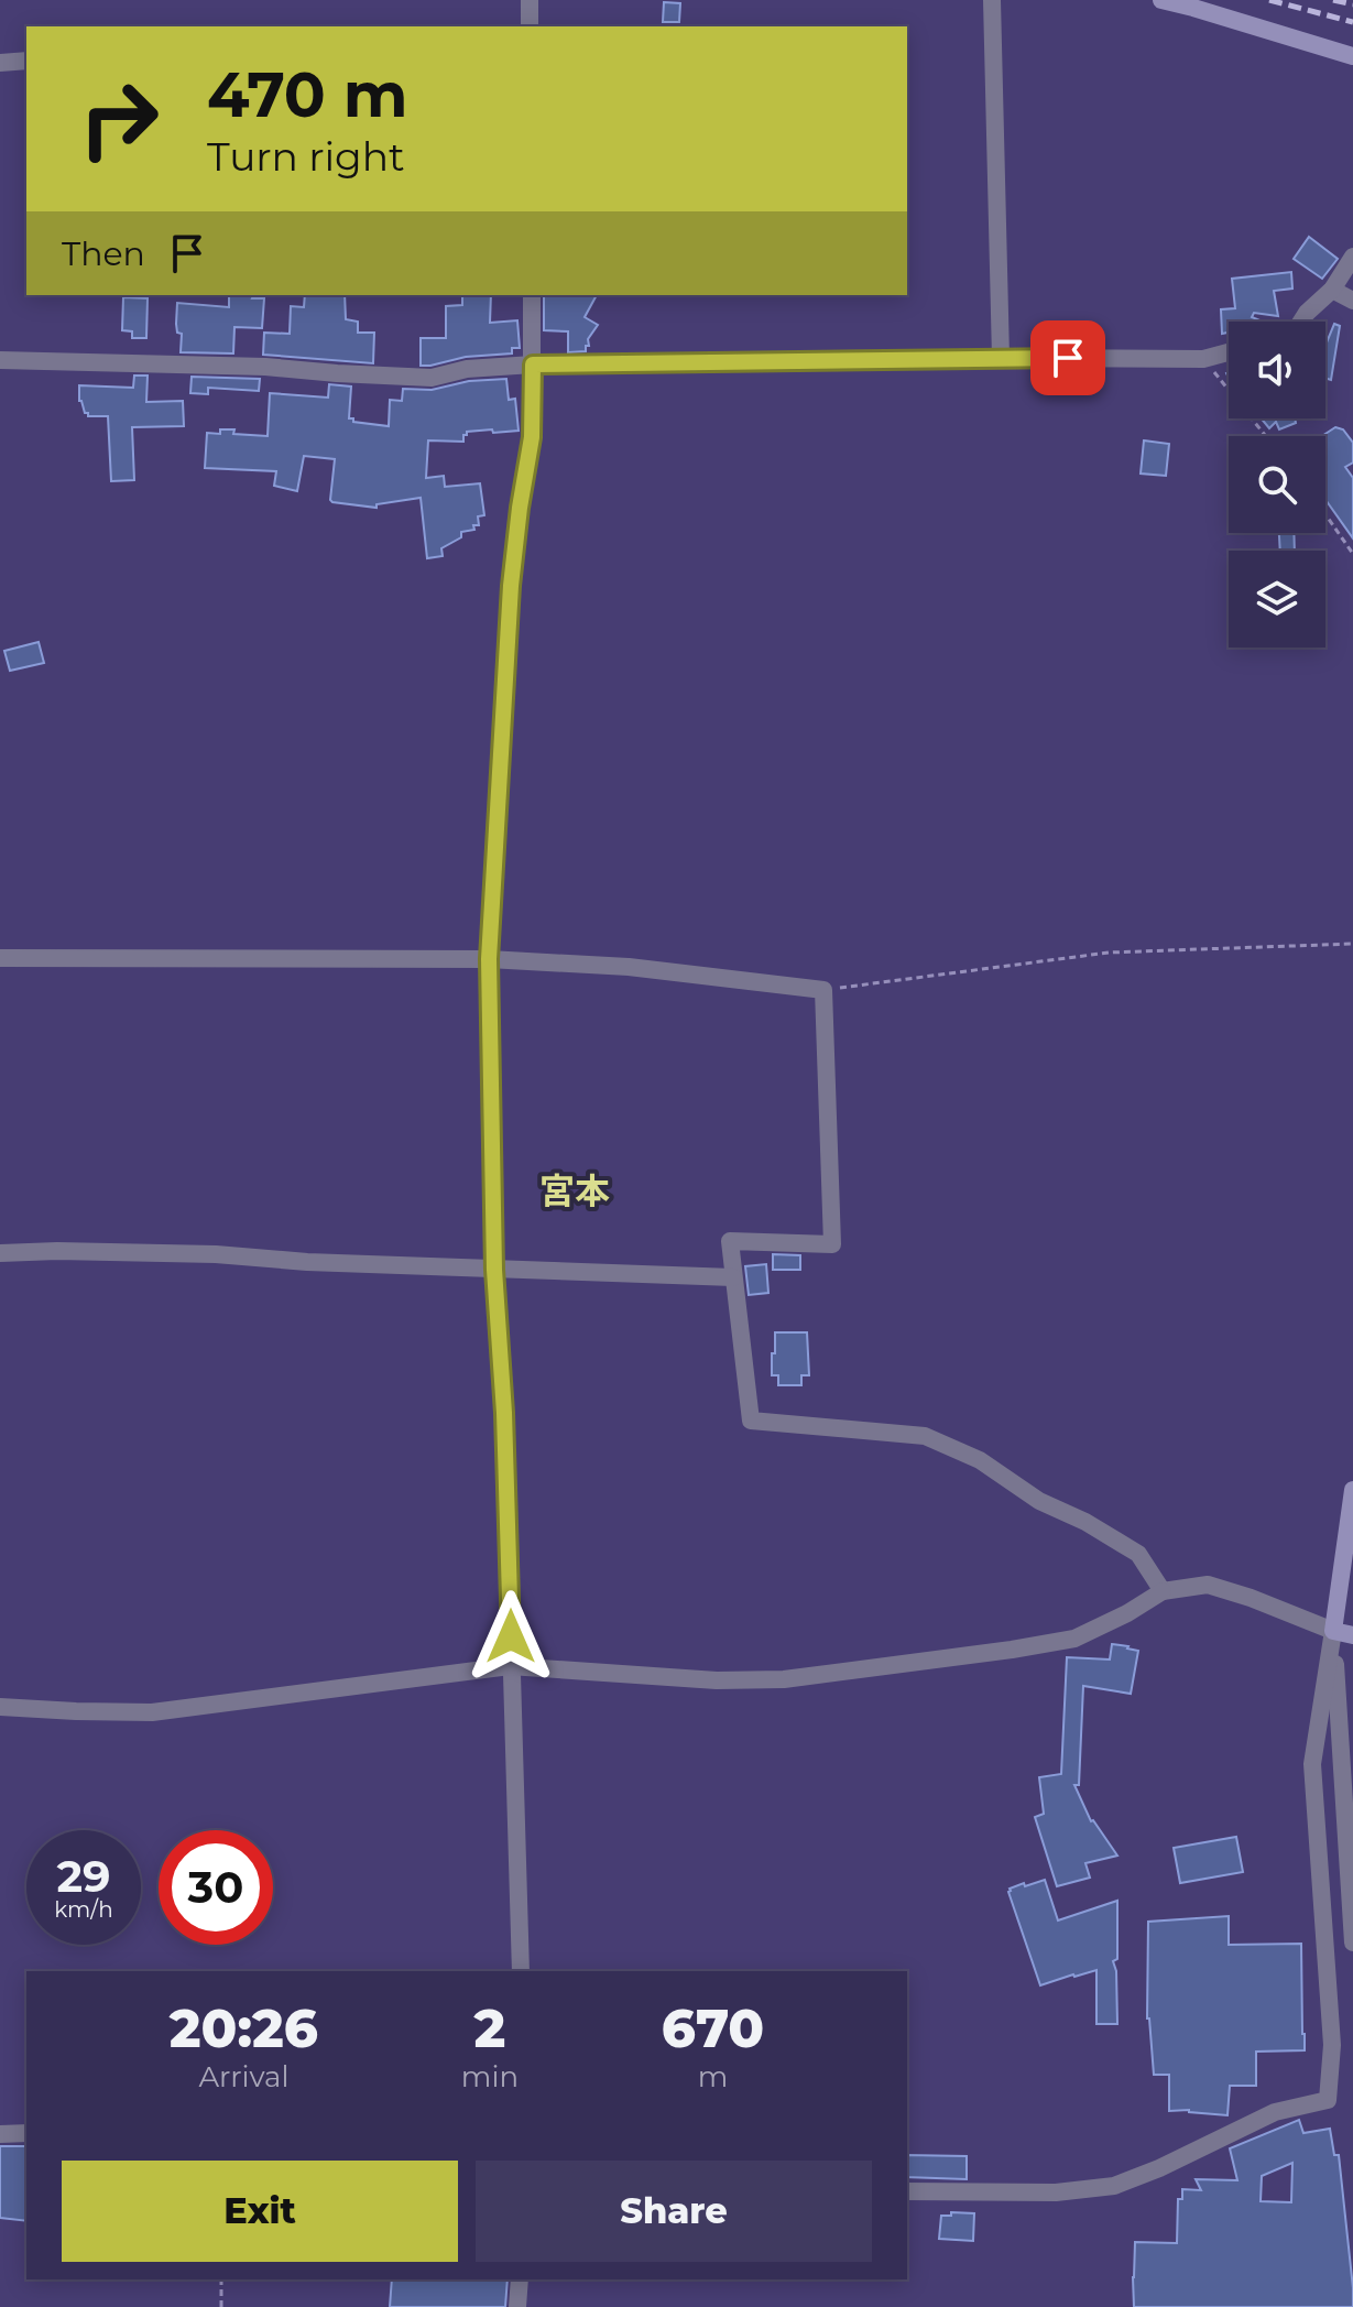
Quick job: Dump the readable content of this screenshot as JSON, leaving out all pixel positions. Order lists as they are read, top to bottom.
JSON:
{
  "districts": ["宮本"],
  "page": {
    "turn": ["470 m", "Turn right"],
    "then": "Then",
    "speed": "29 km/h",
    "limit": "30",
    "eta": [
      "20:26",
      "Arrival",
      "2",
      "min",
      "670",
      "m"
    ],
    "buttons": ["Exit", "Share"]
  }
}
